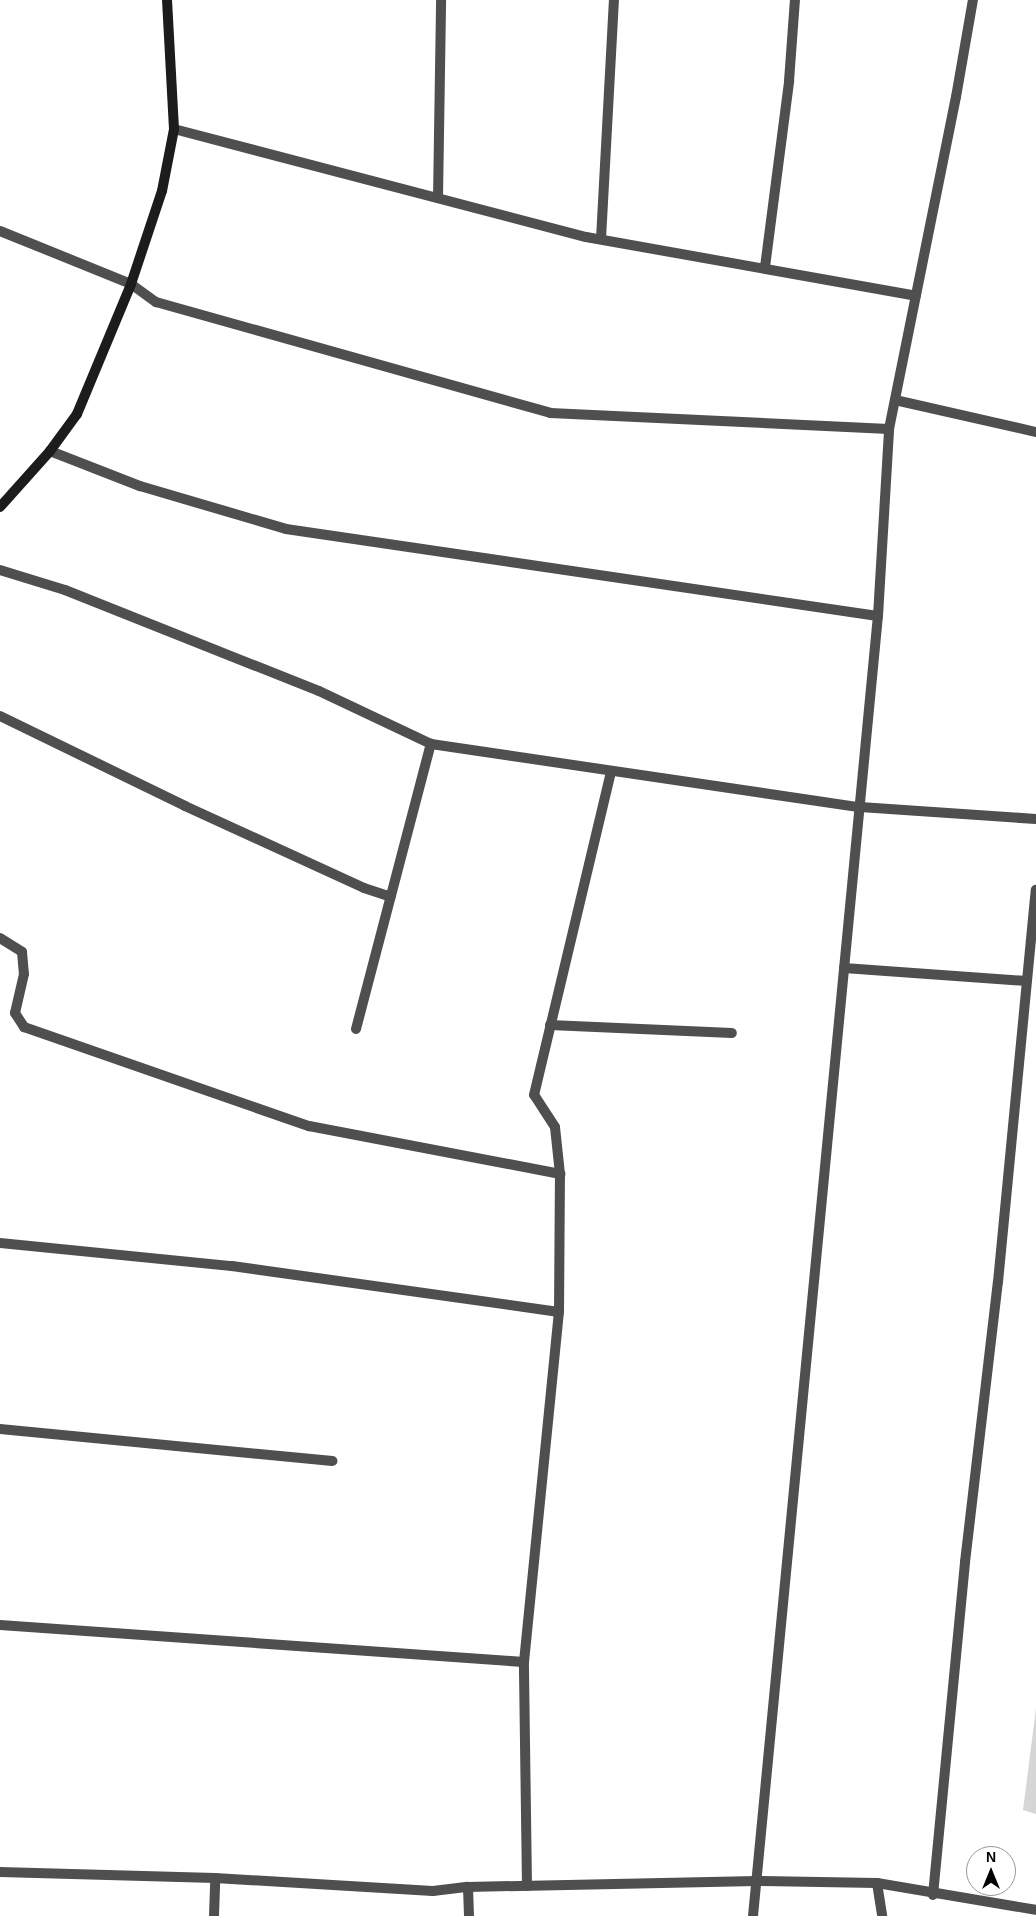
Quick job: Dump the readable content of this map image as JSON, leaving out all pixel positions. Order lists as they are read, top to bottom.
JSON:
{
  "north": "top"
}
